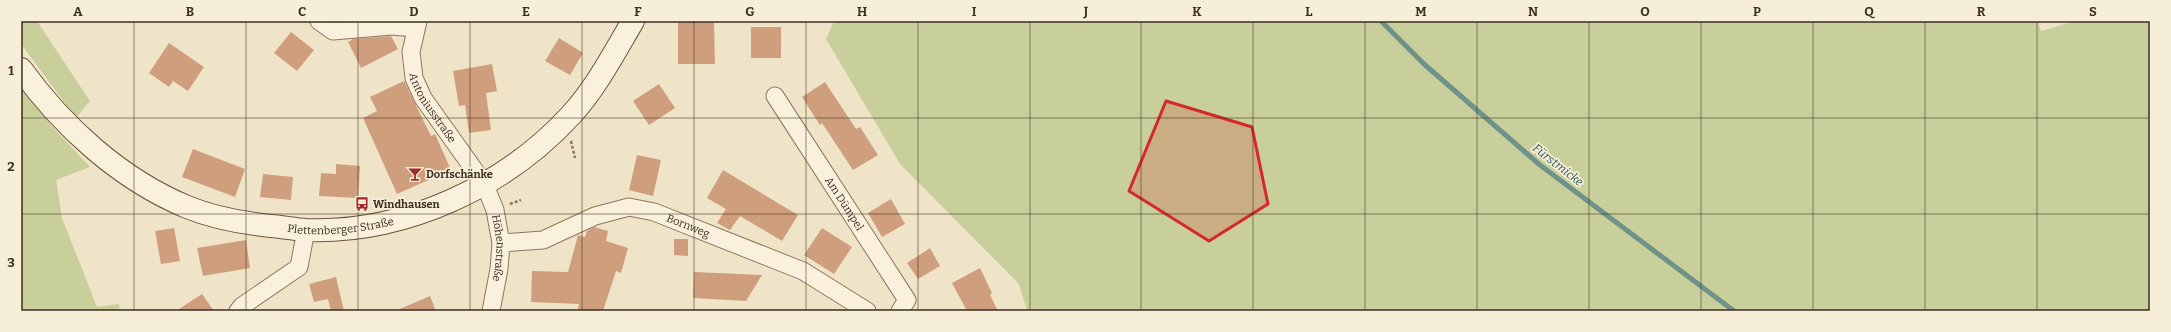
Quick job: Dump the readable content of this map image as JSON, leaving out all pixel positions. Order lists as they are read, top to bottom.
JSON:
{
  "streets": {
    "main road": ["Plettenberger Straße"],
    "street": [
      "Antoniusstraße",
      "Am Dümpel",
      "Bornweg",
      "Höhenstraße"
    ]
  },
  "crossings": [
    ["Antoniusstraße", "Plettenberger Straße"],
    ["Antoniusstraße", "Höhenstraße"],
    ["Plettenberger Straße", "Höhenstraße"],
    ["Bornweg", "Höhenstraße"]
  ],
  "water": ["Fürstmicke"],
  "places": {
    "bar": ["Dorfschänke"],
    "bus stop": ["Windhausen"]
  },
  "grid": {
    "columns": [
      "A",
      "B",
      "C",
      "D",
      "E",
      "F",
      "G",
      "H",
      "I",
      "J",
      "K",
      "L",
      "M",
      "N",
      "O",
      "P",
      "Q",
      "R",
      "S"
    ],
    "rows": ["1", "2", "3"]
  }
}
